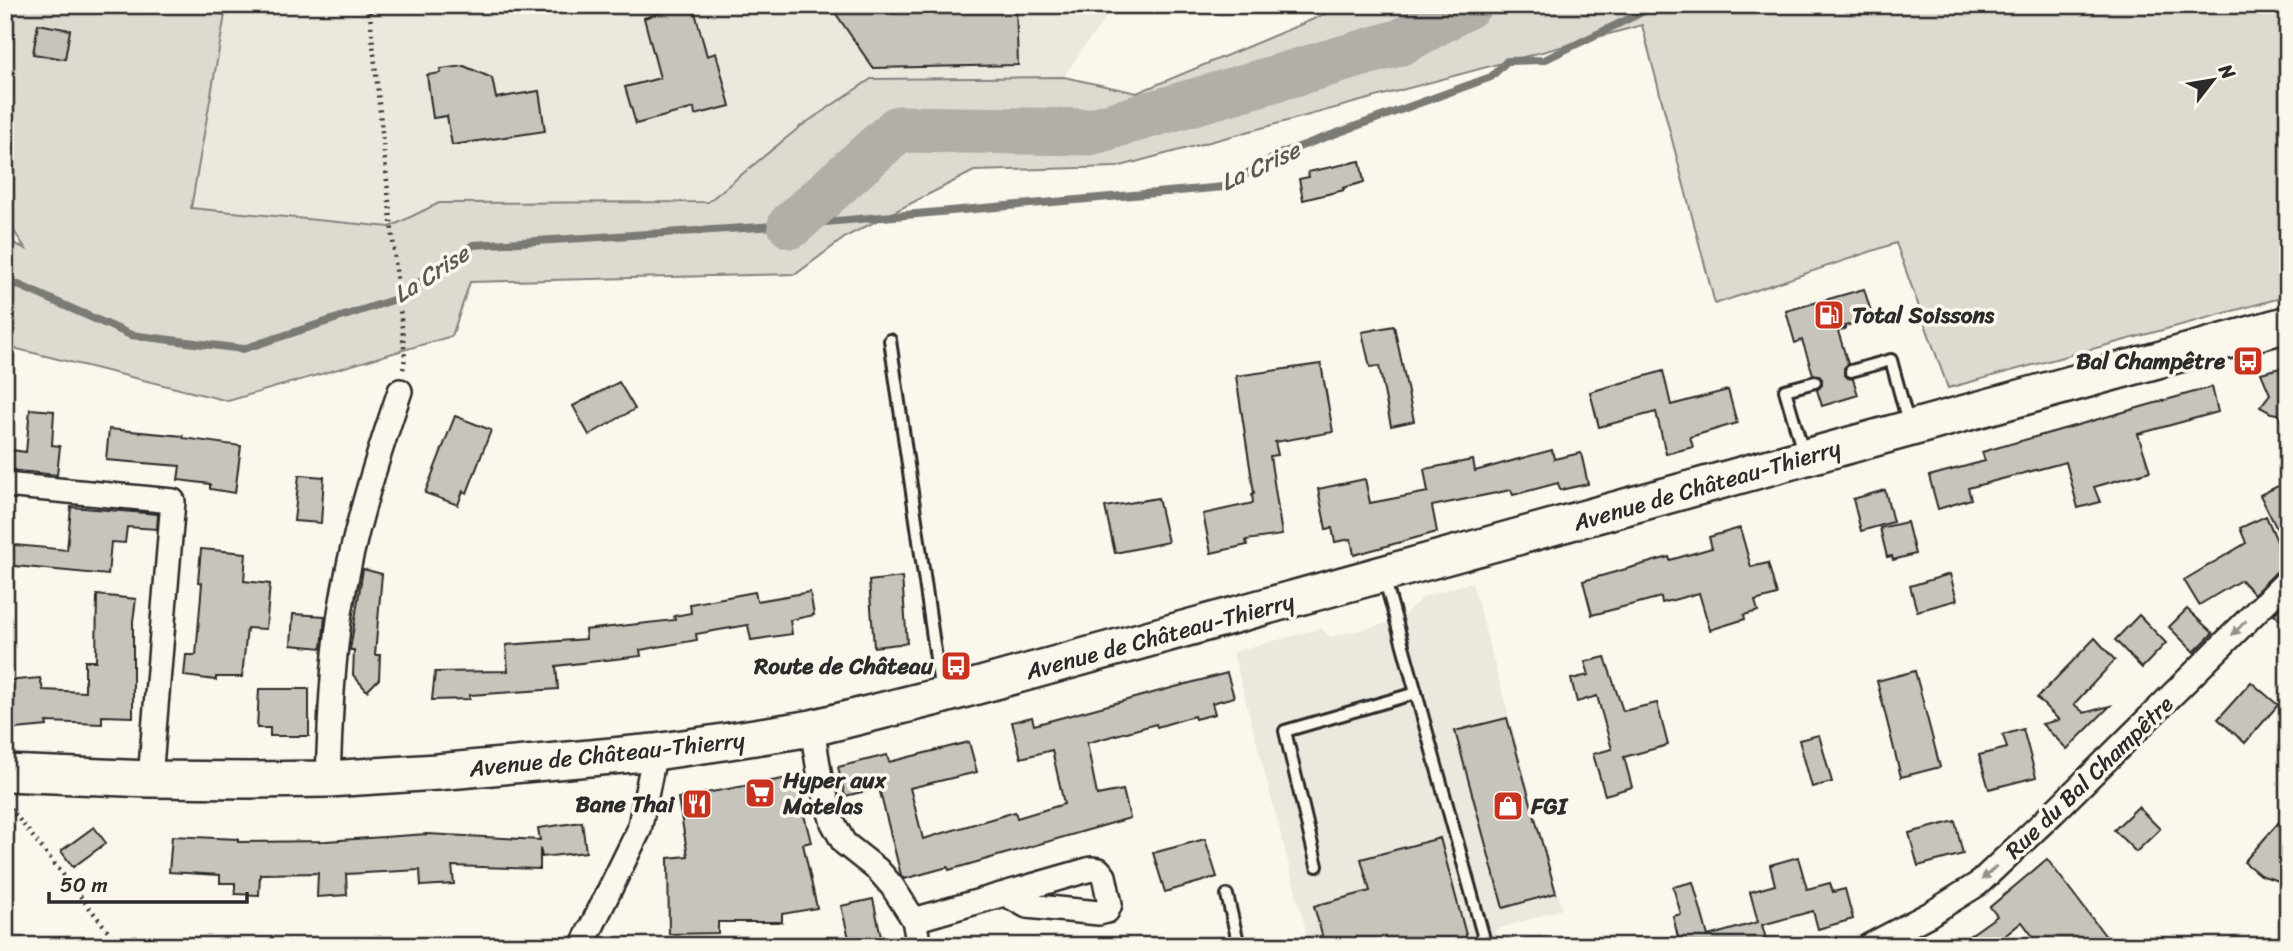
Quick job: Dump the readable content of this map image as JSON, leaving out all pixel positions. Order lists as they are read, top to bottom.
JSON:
{
  "streets": {
    "main road": ["Avenue de Château-Thierry"],
    "street": ["Rue du Bal Champêtre"]
  },
  "one_way": ["Rue du Bal Champêtre"],
  "water": ["La Crise"],
  "places": {
    "fuel station": ["Total Soissons"],
    "bus stop": ["Bal Champêtre", "Route de Château"],
    "supermarket": ["Hyper aux Matelas"],
    "restaurant": ["Bane Thai"],
    "shop": ["FGI"]
  },
  "scale_bar": "50 m",
  "north": "top right"
}
